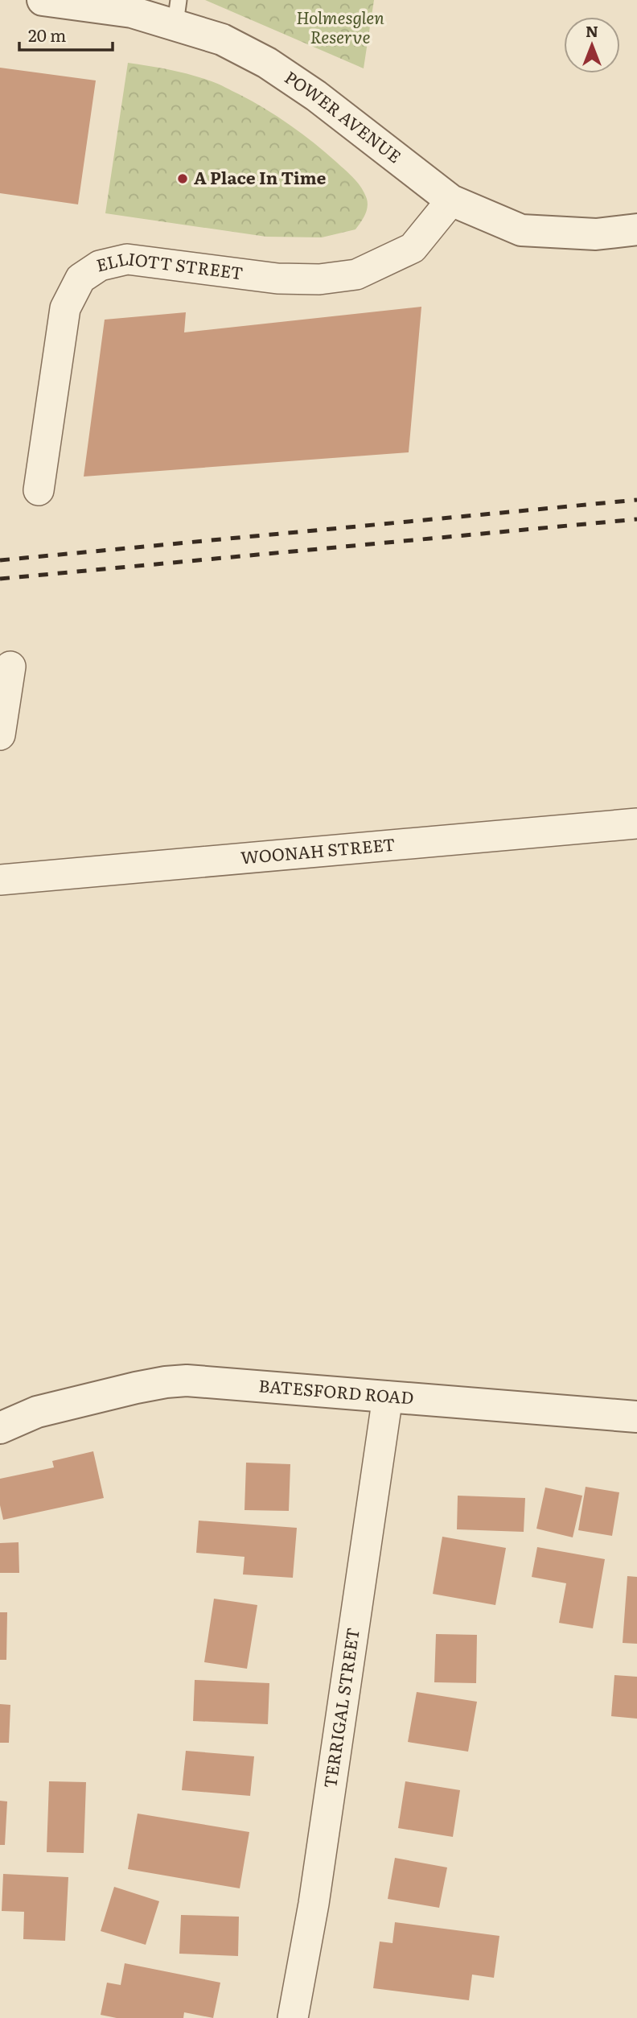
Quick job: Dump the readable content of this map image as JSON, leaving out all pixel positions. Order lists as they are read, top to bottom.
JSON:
{
  "streets": {
    "street": [
      "POWER AVENUE",
      "ELLIOTT STREET",
      "WOONAH STREET",
      "BATESFORD ROAD",
      "TERRIGAL STREET"
    ]
  },
  "crossings": [
    ["POWER AVENUE", "ELLIOTT STREET"],
    ["BATESFORD ROAD", "TERRIGAL STREET"]
  ],
  "parks": ["Holmesglen Reserve"],
  "places": ["A Place In Time"],
  "scale_bar": "20 m",
  "north": "top"
}
